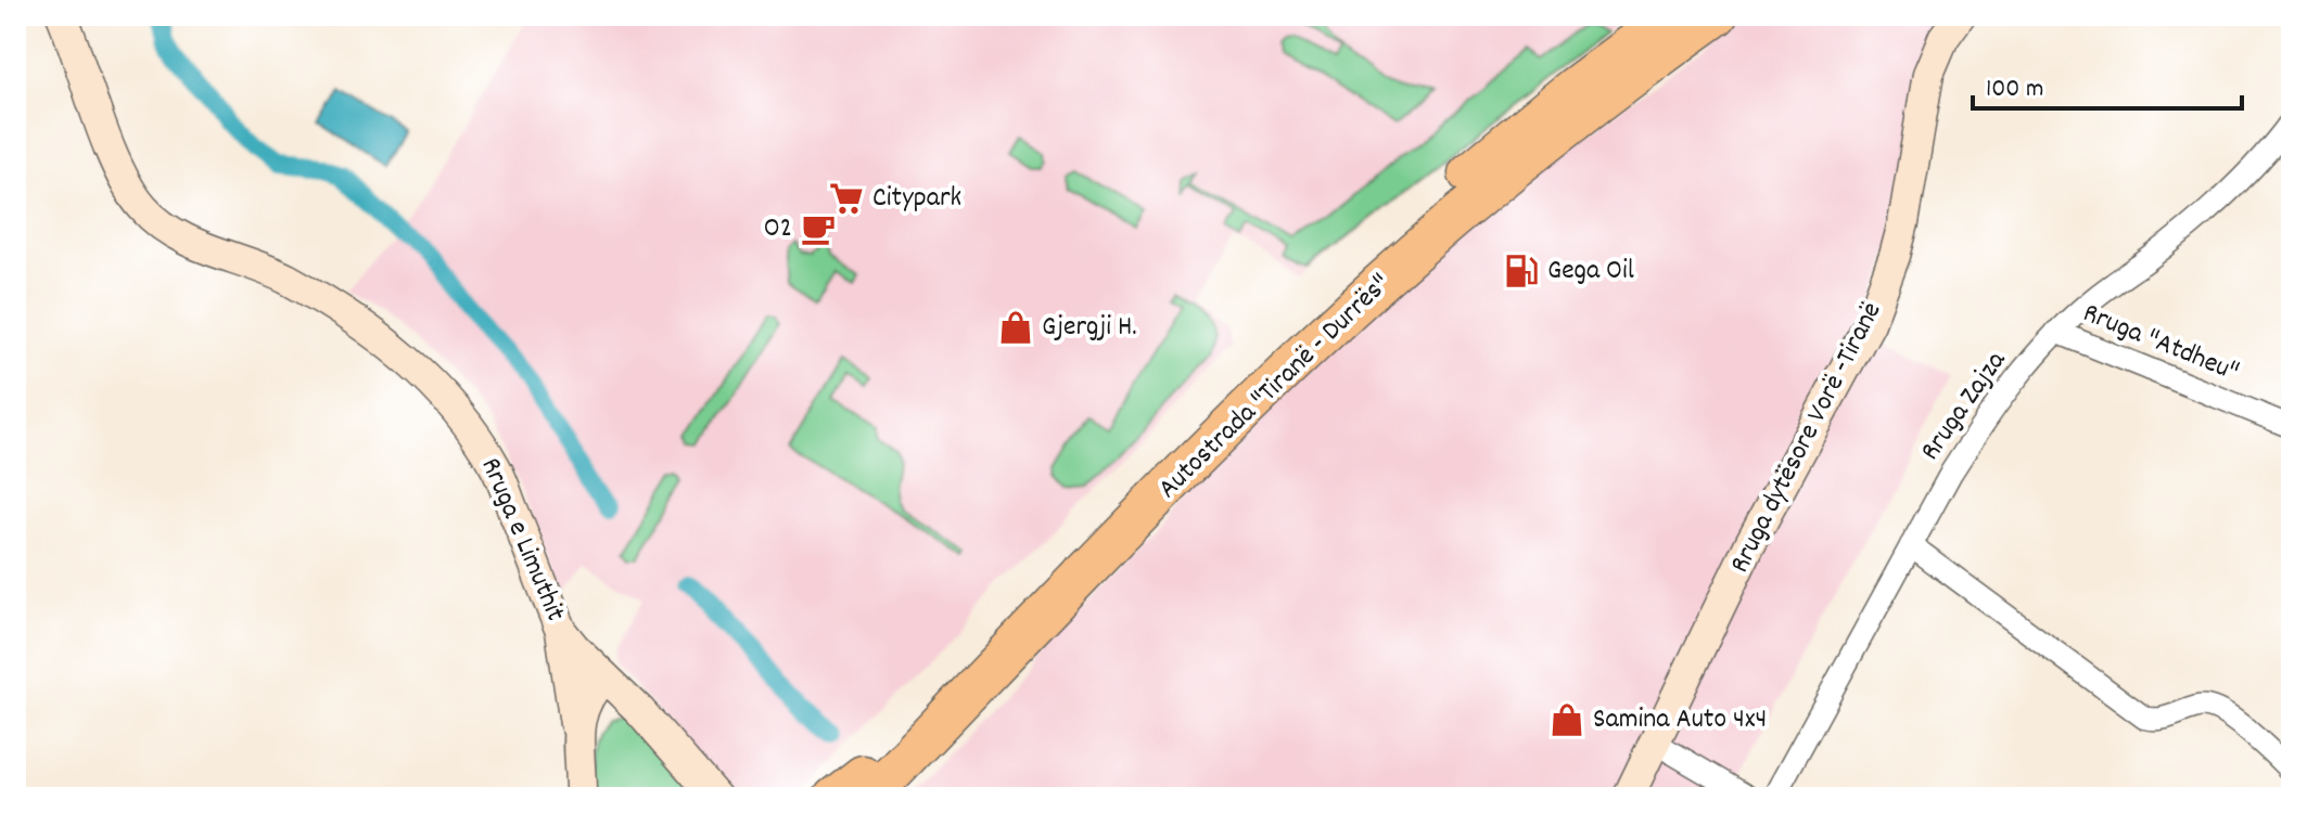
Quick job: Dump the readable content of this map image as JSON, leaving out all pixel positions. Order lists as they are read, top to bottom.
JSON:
{
  "streets": {
    "highway": ["Autostrada \"Tiranë - Durrës\""],
    "main road": ["Rruga dytësore Vorë -Tiranë", "Rruga e Limuthit"],
    "street": ["Rruga \"Atdheu\"", "Rruga Zajza"]
  },
  "crossings": [
    ["Rruga \"Atdheu\"", "Rruga Zajza"]
  ],
  "places": {
    "supermarket": ["Citypark"],
    "cafe": ["O2"],
    "fuel station": ["Gega Oil"],
    "shop": ["Gjergji H.", "Samina Auto 4x4"]
  },
  "scale_bar": "100 m"
}
